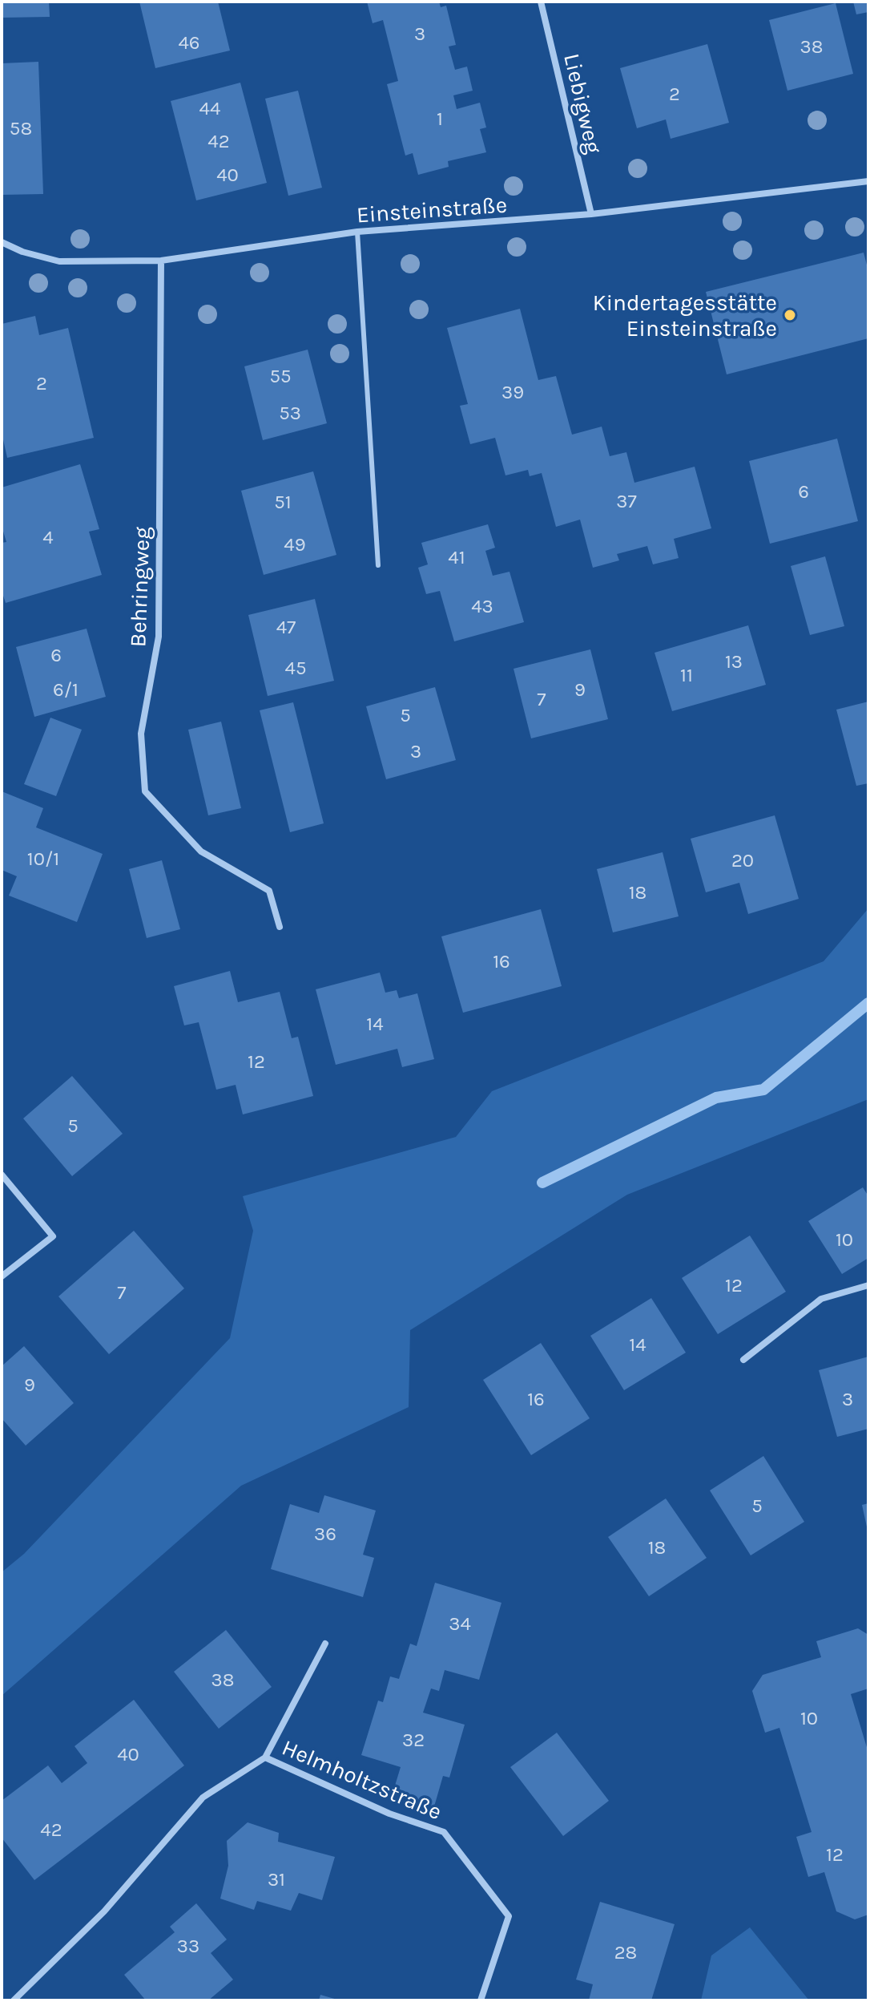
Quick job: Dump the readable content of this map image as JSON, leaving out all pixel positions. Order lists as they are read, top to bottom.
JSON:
{
  "streets": {
    "street": [
      "Liebigweg",
      "Einsteinstraße",
      "Behringweg",
      "Helmholtzstraße"
    ]
  },
  "crossings": [
    ["Liebigweg", "Einsteinstraße"],
    ["Einsteinstraße", "Behringweg"]
  ],
  "places": ["Kindertagesstätte Einsteinstraße"],
  "house_numbers": [
    "3",
    "46",
    "38",
    "2",
    "44",
    "1",
    "58",
    "42",
    "40",
    "55",
    "2",
    "39",
    "53",
    "6",
    "37",
    "51",
    "4",
    "49",
    "41",
    "43",
    "47",
    "6",
    "13",
    "45",
    "11",
    "6/1",
    "9",
    "7",
    "5",
    "3",
    "10/1",
    "20",
    "18",
    "16",
    "14",
    "12",
    "5",
    "10",
    "12",
    "7",
    "14",
    "9",
    "16",
    "3",
    "5",
    "36",
    "18",
    "34",
    "38",
    "10",
    "32",
    "40",
    "42",
    "12",
    "31",
    "33",
    "28"
  ]
}
